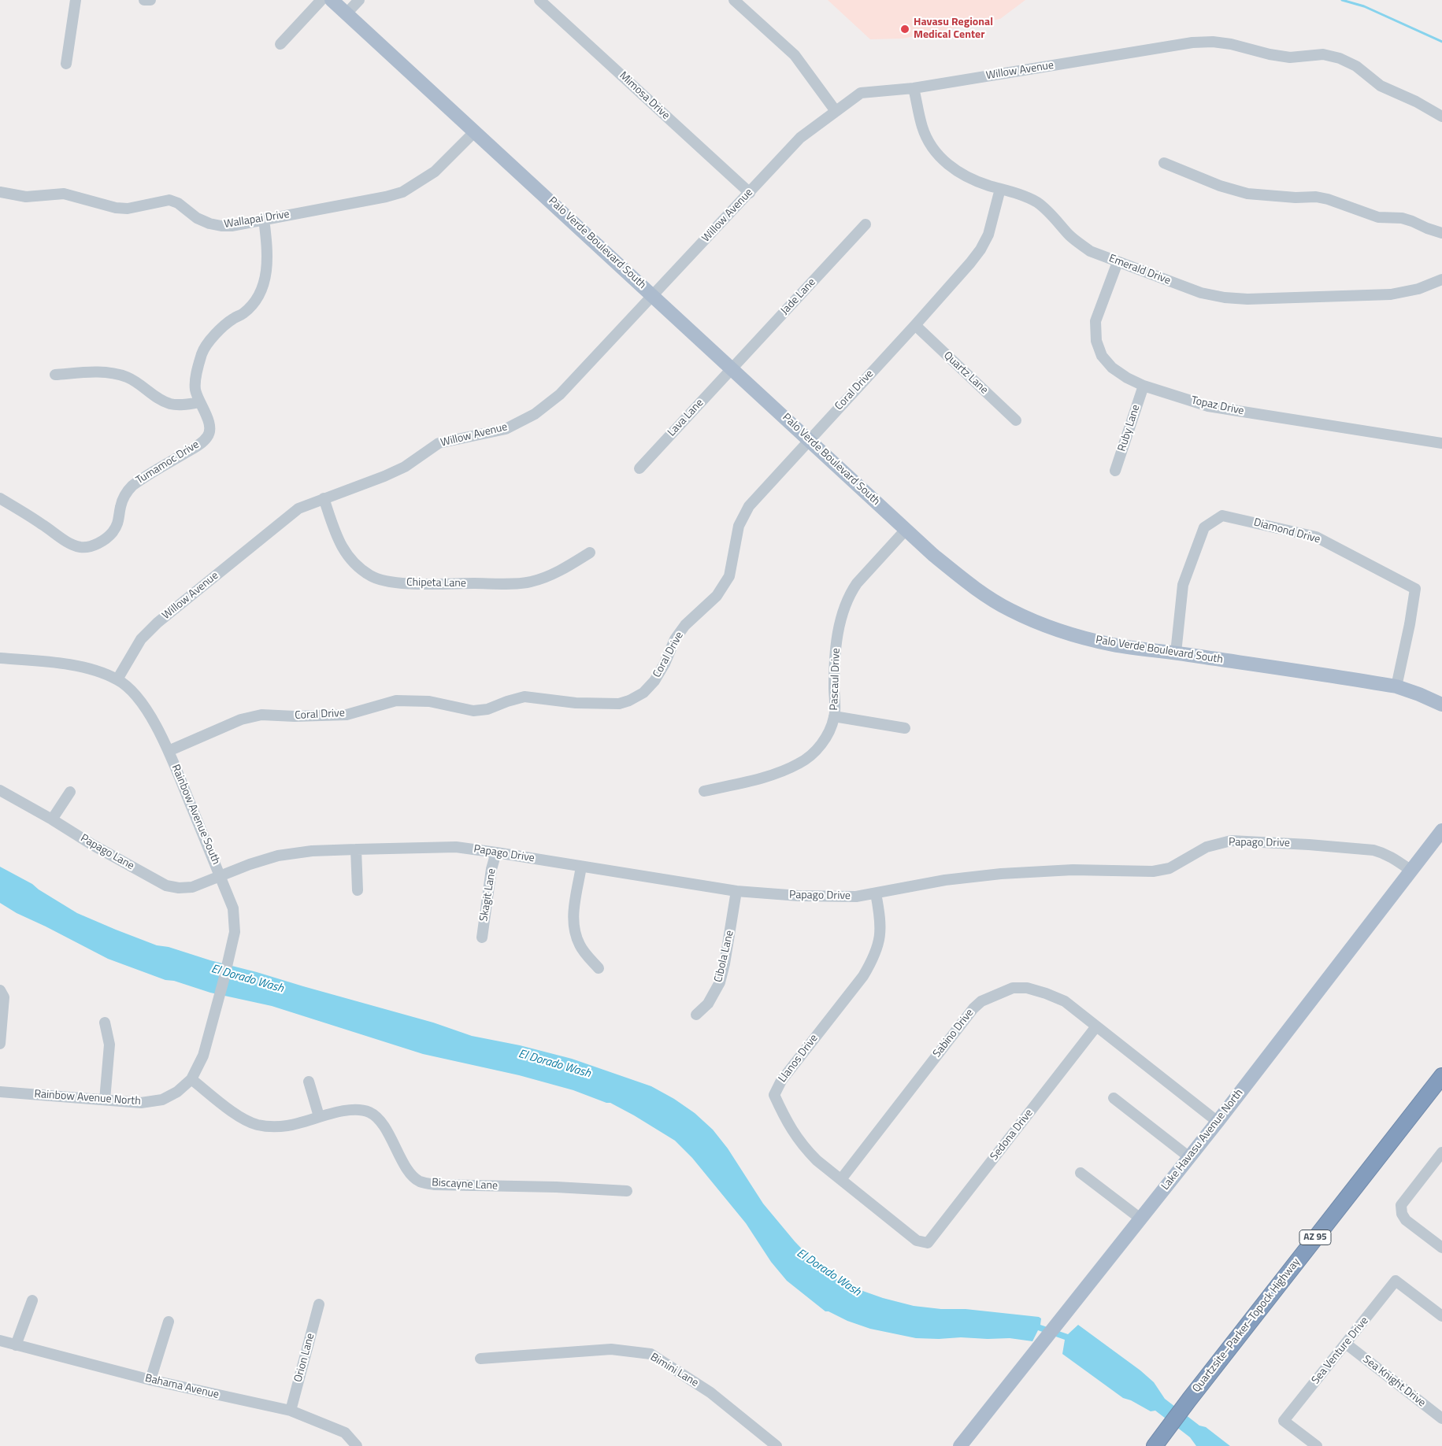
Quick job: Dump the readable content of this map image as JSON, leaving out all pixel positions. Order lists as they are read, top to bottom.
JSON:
{
  "streets": {
    "highway": ["AZ 95", "Quartzsite–Parker–Topock Highway"],
    "main road": ["Palo Verde Boulevard South", "Lake Havasu Avenue North"],
    "street": [
      "Willow Avenue",
      "Mimosa Drive",
      "Wallapai Drive",
      "Emerald Drive",
      "Jade Lane",
      "Quartz Lane",
      "Coral Drive",
      "Topaz Drive",
      "Lava Lane",
      "Ruby Lane",
      "Tumamoc Drive",
      "Diamond Drive",
      "Chipeta Lane",
      "Pascaul Drive",
      "Rainbow Avenue South",
      "Papago Drive",
      "Papago Lane",
      "Skagit Lane",
      "Cibola Lane",
      "Sabino Drive",
      "Llanos Drive",
      "Rainbow Avenue North",
      "Sedona Drive",
      "Biscayne Lane",
      "Sea Venture Drive",
      "Orion Lane",
      "Bimini Lane",
      "Sea Knight Drive",
      "Bahama Avenue"
    ]
  },
  "crossings": [
    ["Willow Avenue", "Mimosa Drive"],
    ["Willow Avenue", "Palo Verde Boulevard South"],
    ["Willow Avenue", "Emerald Drive"],
    ["Willow Avenue", "Chipeta Lane"],
    ["Willow Avenue", "Rainbow Avenue South"],
    ["Wallapai Drive", "Palo Verde Boulevard South"],
    ["Wallapai Drive", "Tumamoc Drive"],
    ["Palo Verde Boulevard South", "Jade Lane"],
    ["Palo Verde Boulevard South", "Coral Drive"],
    ["Palo Verde Boulevard South", "Lava Lane"],
    ["Palo Verde Boulevard South", "Diamond Drive"],
    ["Palo Verde Boulevard South", "Pascaul Drive"],
    ["Emerald Drive", "Coral Drive"],
    ["Emerald Drive", "Topaz Drive"],
    ["Jade Lane", "Lava Lane"],
    ["Quartz Lane", "Coral Drive"],
    ["Coral Drive", "Rainbow Avenue South"],
    ["Topaz Drive", "Ruby Lane"],
    ["Rainbow Avenue South", "Papago Drive"],
    ["Rainbow Avenue South", "Papago Lane"],
    ["Rainbow Avenue South", "Rainbow Avenue North"],
    ["Rainbow Avenue South", "Biscayne Lane"],
    ["Papago Drive", "Papago Lane"],
    ["Papago Drive", "Skagit Lane"],
    ["Papago Drive", "Cibola Lane"],
    ["Papago Drive", "Llanos Drive"],
    ["Papago Drive", "Lake Havasu Avenue North"],
    ["Sabino Drive", "Llanos Drive"],
    ["Sabino Drive", "Sedona Drive"],
    ["Sabino Drive", "Lake Havasu Avenue North"],
    ["Llanos Drive", "Sedona Drive"],
    ["Rainbow Avenue North", "Biscayne Lane"],
    ["Sea Venture Drive", "Sea Knight Drive"],
    ["Orion Lane", "Bahama Avenue"]
  ],
  "water": ["El Dorado Wash"],
  "places": ["Havasu Regional Medical Center"]
}
